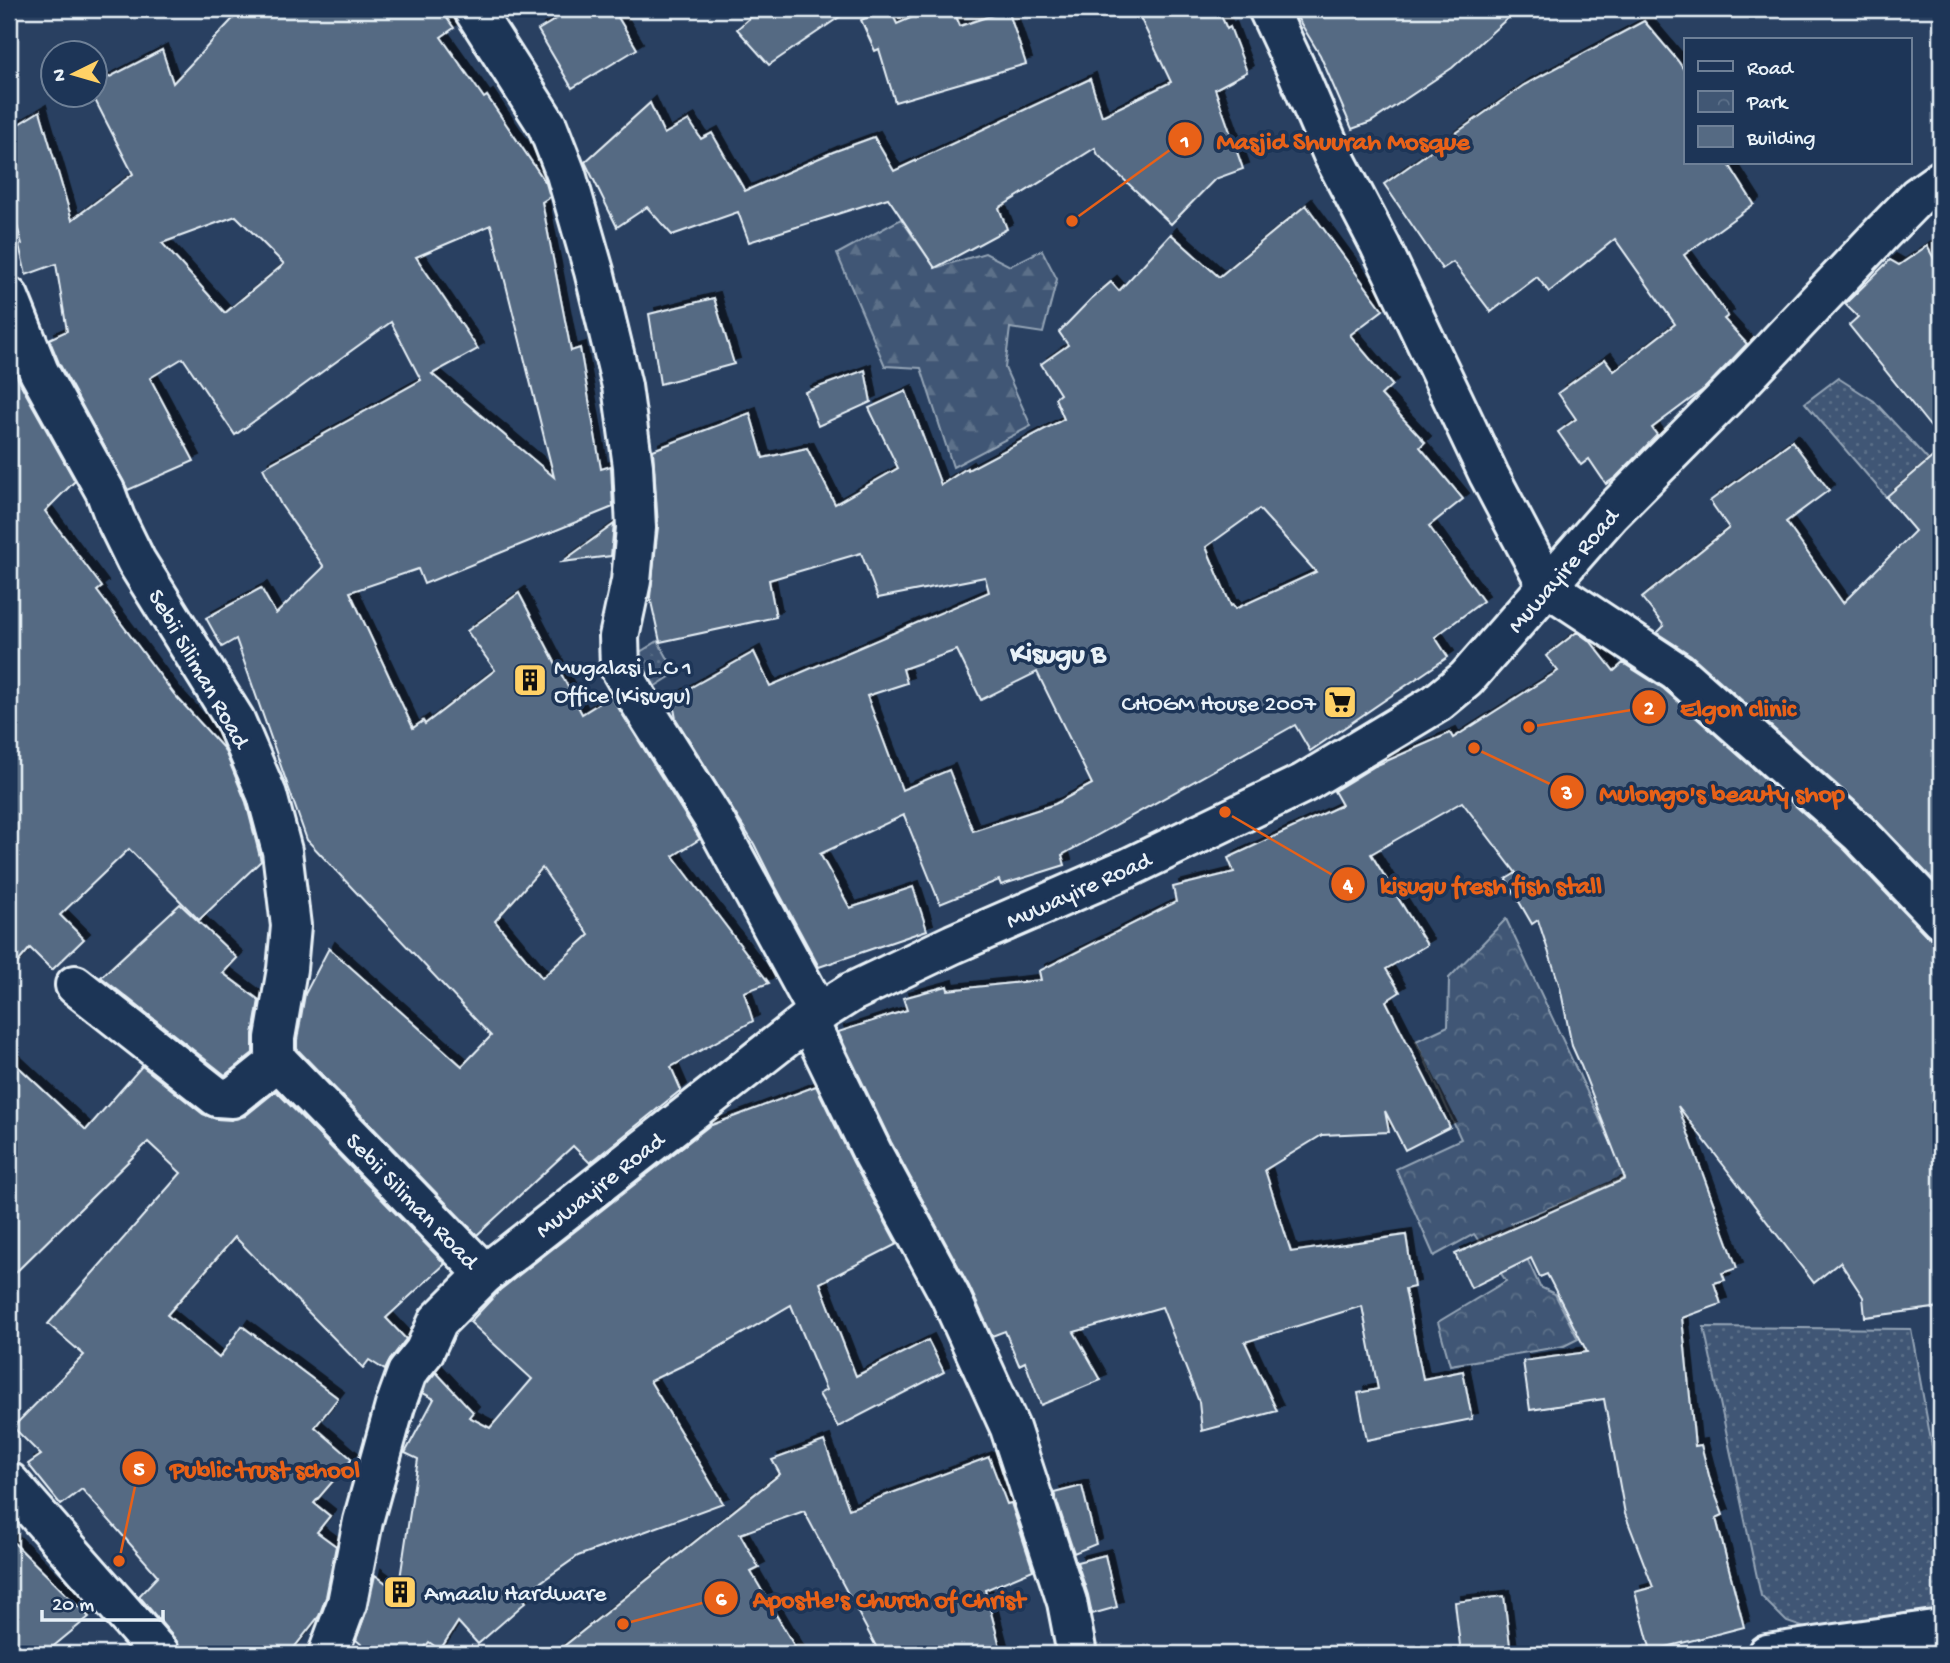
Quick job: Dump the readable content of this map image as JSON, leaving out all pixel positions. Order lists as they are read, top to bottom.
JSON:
{
  "streets": {
    "street": ["Muwayire Road", "Sebii Siliman Road"]
  },
  "crossings": [
    ["Muwayire Road", "Sebii Siliman Road"]
  ],
  "districts": ["Kisugu B"],
  "places": {
    "other": [
      "Masjid Shuurah Mosque",
      "Elgon clinic",
      "Mulongo's beauty shop",
      "kisugu fresh fish stall",
      "Public trust school",
      "Apostle's Church of Christ"
    ],
    "building": ["Mugalasi L.C 1 Office (Kisugu)", "Amaalu Hardware"],
    "supermarket": ["CHOGM House 2007"]
  },
  "legend": ["Road", "Park", "Building"],
  "scale_bar": "20 m",
  "north": "left"
}
